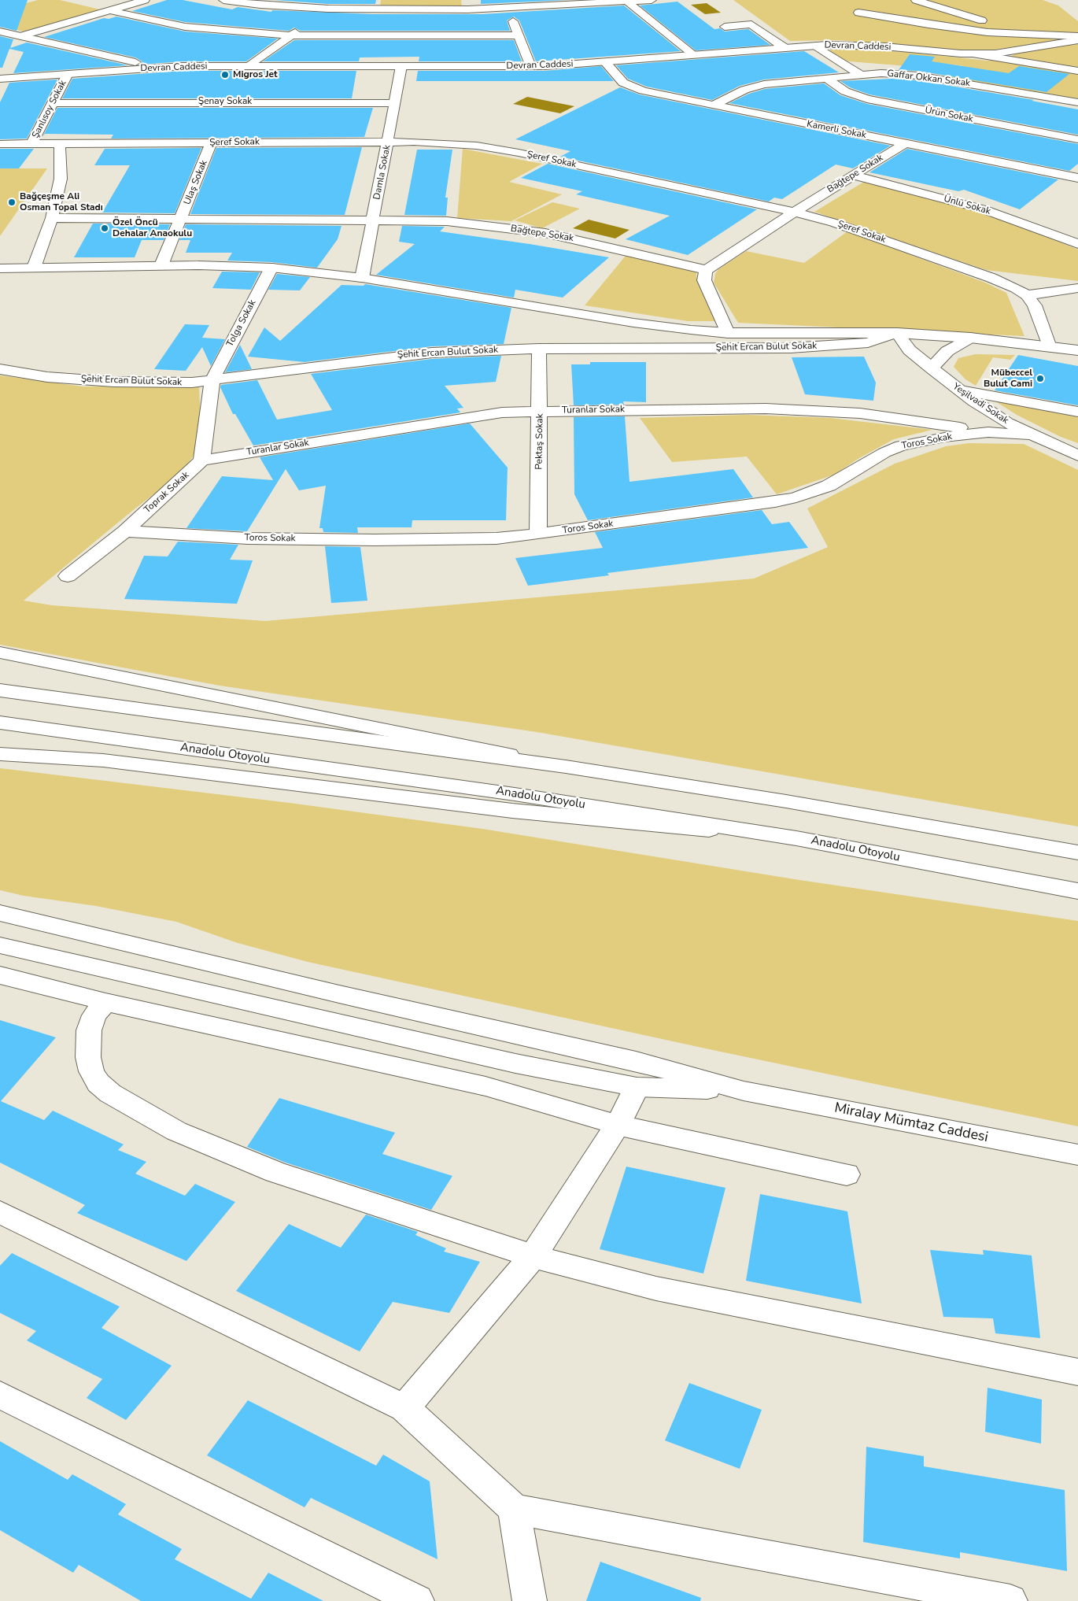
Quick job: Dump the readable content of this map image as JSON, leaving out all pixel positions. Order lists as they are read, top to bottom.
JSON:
{
  "streets": {
    "main road": [
      "Devran Caddesi",
      "Gaffar Okkan Sokak",
      "Şenay Sokak",
      "Şanlısoy Sokak",
      "Ürün Sokak",
      "Kamerli Sokak",
      "Şeref Sokak",
      "Damla Sokak",
      "Bağtepe Sokak",
      "Ulaş Sokak",
      "Ünlü Sokak",
      "Tolga Sokak",
      "Şehit Ercan Bulut Sokak",
      "Yeşilvadi Sokak",
      "Turanlar Sokak",
      "Pektaş Sokak",
      "Toros Sokak",
      "Toprak Sokak",
      "Anadolu Otoyolu",
      "Miralay Mümtaz Caddesi"
    ]
  },
  "crossings": [
    ["Devran Caddesi", "Şanlısoy Sokak"],
    ["Devran Caddesi", "Kamerli Sokak"],
    ["Devran Caddesi", "Damla Sokak"],
    ["Gaffar Okkan Sokak", "Ürün Sokak"],
    ["Gaffar Okkan Sokak", "Kamerli Sokak"],
    ["Şenay Sokak", "Şanlısoy Sokak"],
    ["Şenay Sokak", "Damla Sokak"],
    ["Şanlısoy Sokak", "Şeref Sokak"],
    ["Kamerli Sokak", "Bağtepe Sokak"],
    ["Şeref Sokak", "Damla Sokak"],
    ["Şeref Sokak", "Bağtepe Sokak"],
    ["Şeref Sokak", "Ulaş Sokak"],
    ["Damla Sokak", "Bağtepe Sokak"],
    ["Bağtepe Sokak", "Ulaş Sokak"],
    ["Bağtepe Sokak", "Ünlü Sokak"],
    ["Tolga Sokak", "Şehit Ercan Bulut Sokak"],
    ["Şehit Ercan Bulut Sokak", "Yeşilvadi Sokak"],
    ["Şehit Ercan Bulut Sokak", "Pektaş Sokak"],
    ["Yeşilvadi Sokak", "Toros Sokak"],
    ["Turanlar Sokak", "Pektaş Sokak"],
    ["Turanlar Sokak", "Toros Sokak"],
    ["Turanlar Sokak", "Toprak Sokak"],
    ["Pektaş Sokak", "Toros Sokak"],
    ["Toros Sokak", "Toprak Sokak"]
  ],
  "places": [
    "Migros Jet",
    "Bağçeşme Ali Osman Topal Stadı",
    "Özel Öncü Dehalar Anaokulu",
    "Mübeccel Bulut Cami"
  ]
}
